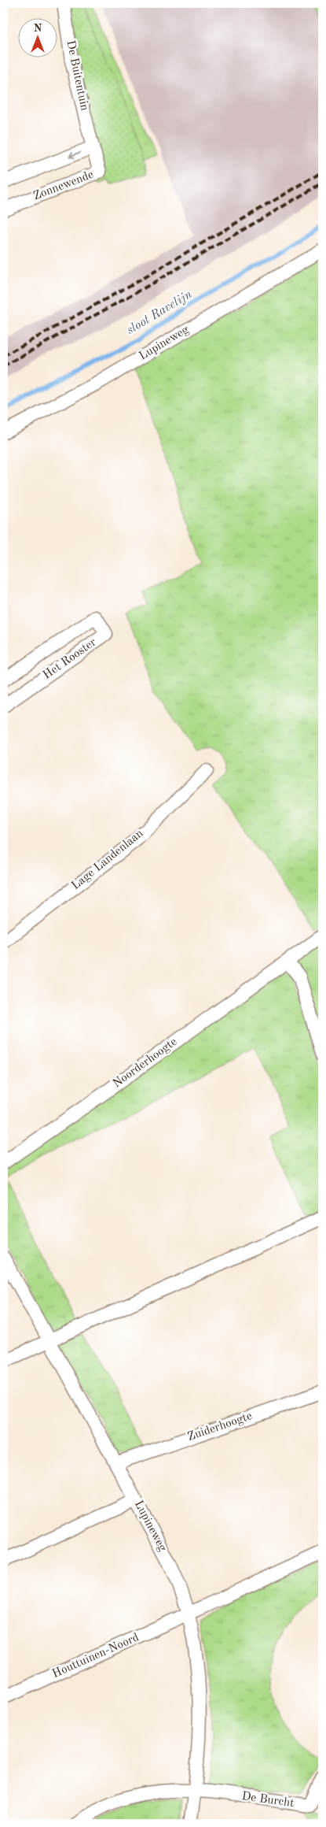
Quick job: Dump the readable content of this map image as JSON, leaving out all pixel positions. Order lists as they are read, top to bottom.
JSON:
{
  "streets": {
    "street": [
      "De Buitentuin",
      "Zonnewende",
      "Lupineweg",
      "Het Rooster",
      "Lage Landenlaan",
      "Noorderhoogte",
      "Zuiderhoogte",
      "Houttuinen-Noord",
      "De Burcht"
    ]
  },
  "crossings": [
    ["De Buitentuin", "Zonnewende"],
    ["Lupineweg", "Zuiderhoogte"],
    ["Lupineweg", "Houttuinen-Noord"],
    ["Lupineweg", "De Burcht"]
  ],
  "water": ["sloot Ravelijn"],
  "north": "top"
}
